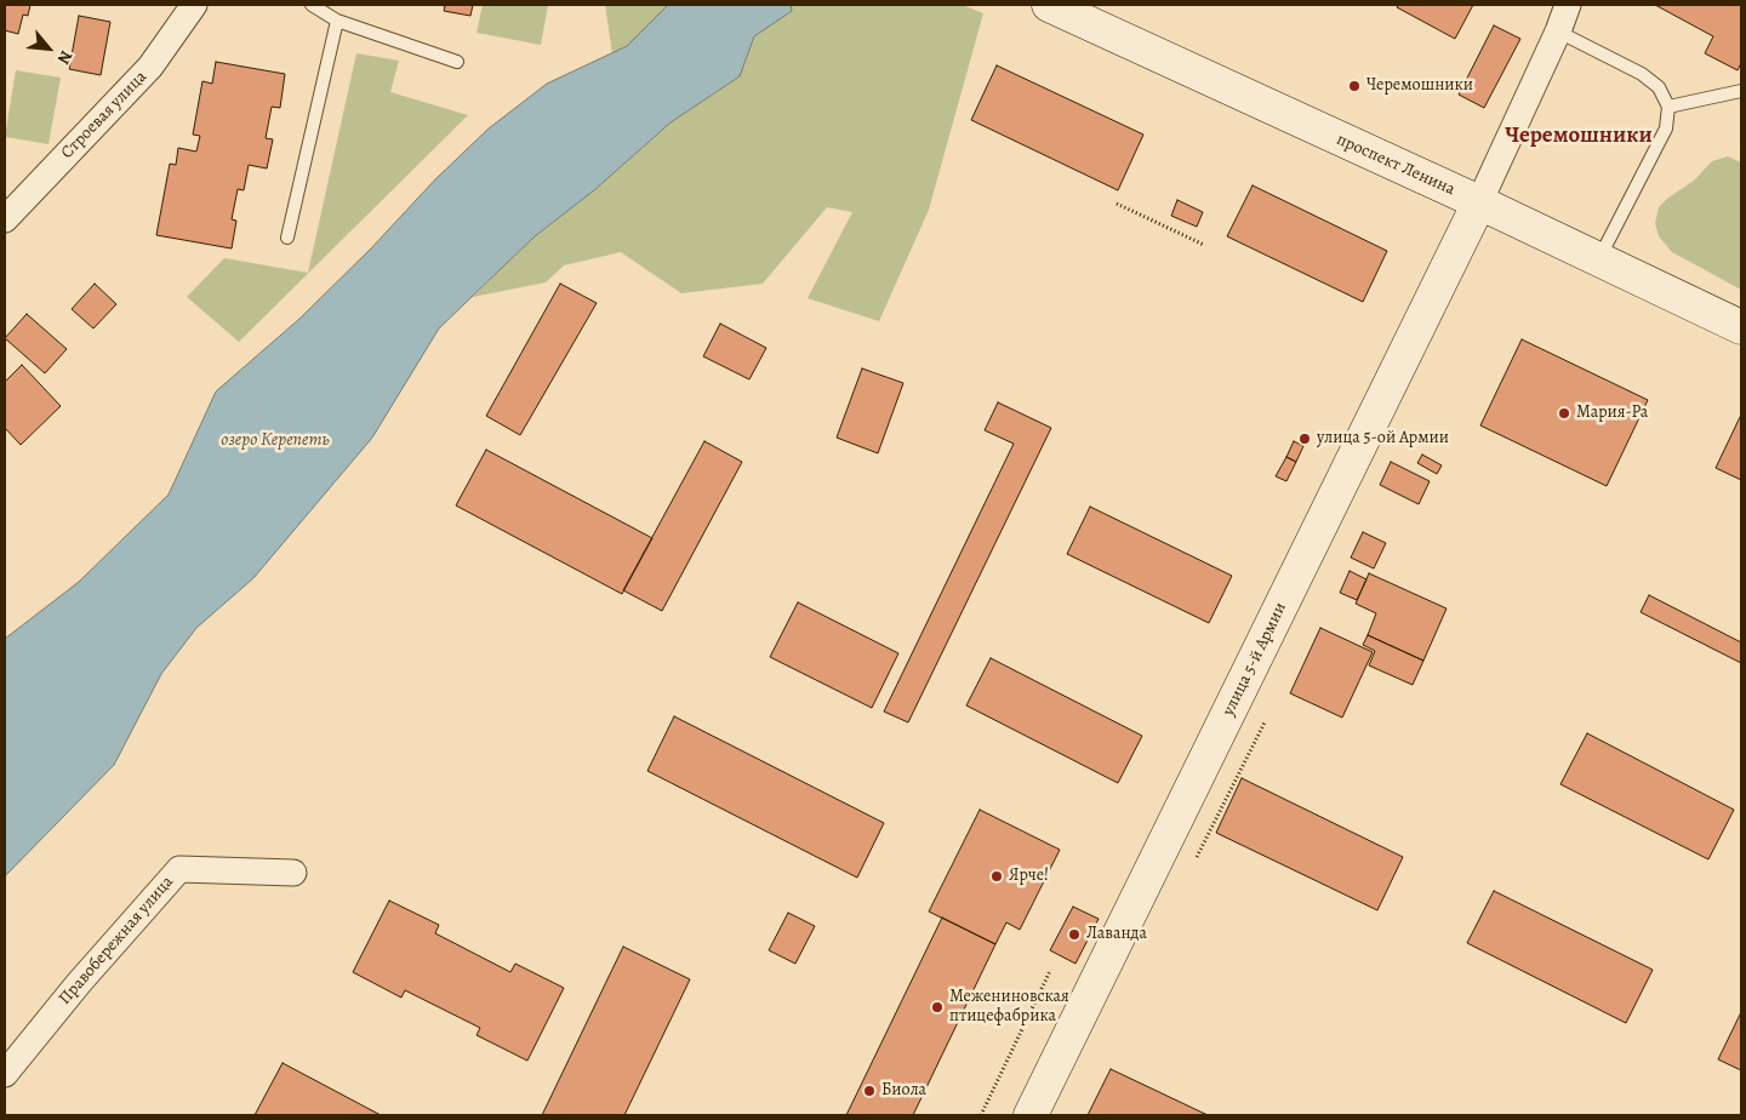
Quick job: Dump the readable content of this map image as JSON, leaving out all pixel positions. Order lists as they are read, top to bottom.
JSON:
{
  "streets": {
    "main road": ["проспект Ленина", "улица 5-й Армии"],
    "street": ["Строевая улица", "Правобережная улица"]
  },
  "crossings": [
    ["проспект Ленина", "улица 5-й Армии"]
  ],
  "districts": ["Черемошники"],
  "water": ["озеро Керепеть"],
  "places": [
    "Черемошники",
    "Мария-Ра",
    "улица 5-ой Армии",
    "Ярче!",
    "Лаванда",
    "Межениновская птицефабрика",
    "Биола"
  ],
  "north": "bottom right"
}
